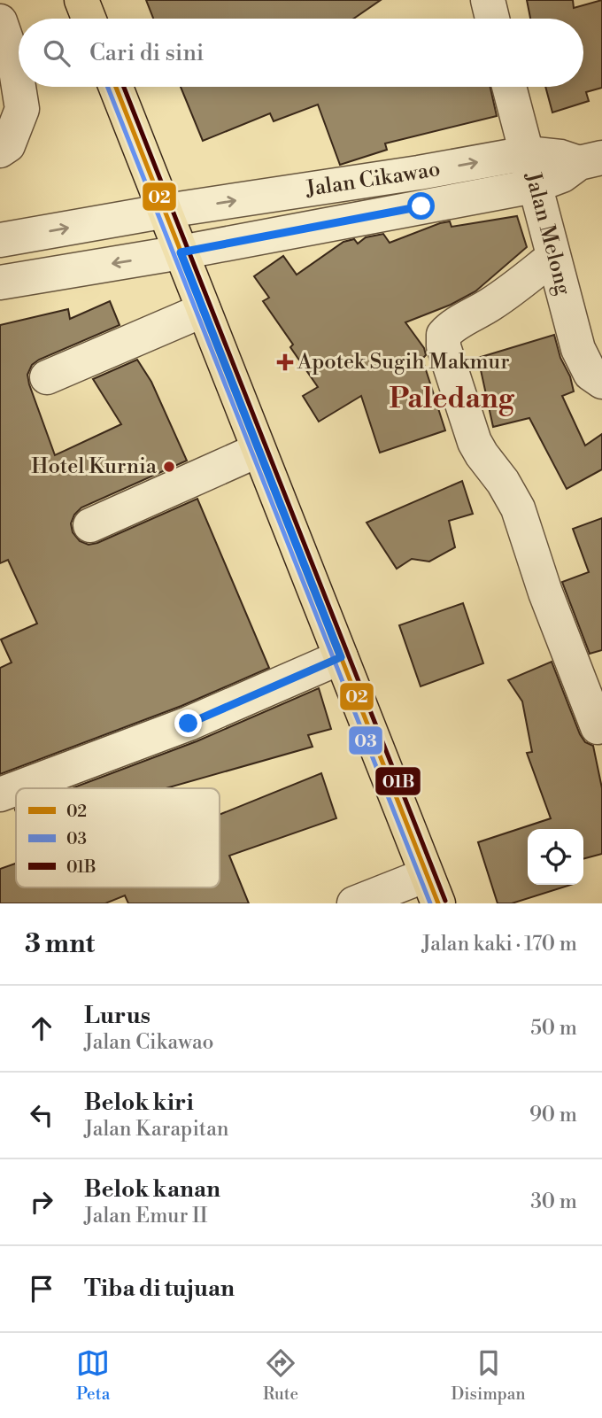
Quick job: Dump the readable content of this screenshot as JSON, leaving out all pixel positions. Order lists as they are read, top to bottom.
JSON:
{
  "streets": {
    "street": ["Jalan Cikawao", "Jalan Melong"]
  },
  "crossings": [
    ["Jalan Cikawao", "Jalan Melong"]
  ],
  "districts": ["Paledang"],
  "places": {
    "health": ["Apotek Sugih Makmur"],
    "other": ["Hotel Kurnia"]
  },
  "lines": ["transit line 02", "transit line 03", "transit line 01B"],
  "legend": ["02", "03", "01B"],
  "page": {
    "search": "Cari di sini",
    "heading": ["3 mnt", "Jalan kaki · 170 m"],
    "list": [
      ["Lurus", "Jalan Cikawao", "50 m"],
      ["Belok kiri", "Jalan Karapitan", "90 m"],
      ["Belok kanan", "Jalan Emur II", "30 m"],
      "Tiba di tujuan"
    ],
    "nav": ["Peta", "Rute", "Disimpan"]
  }
}
